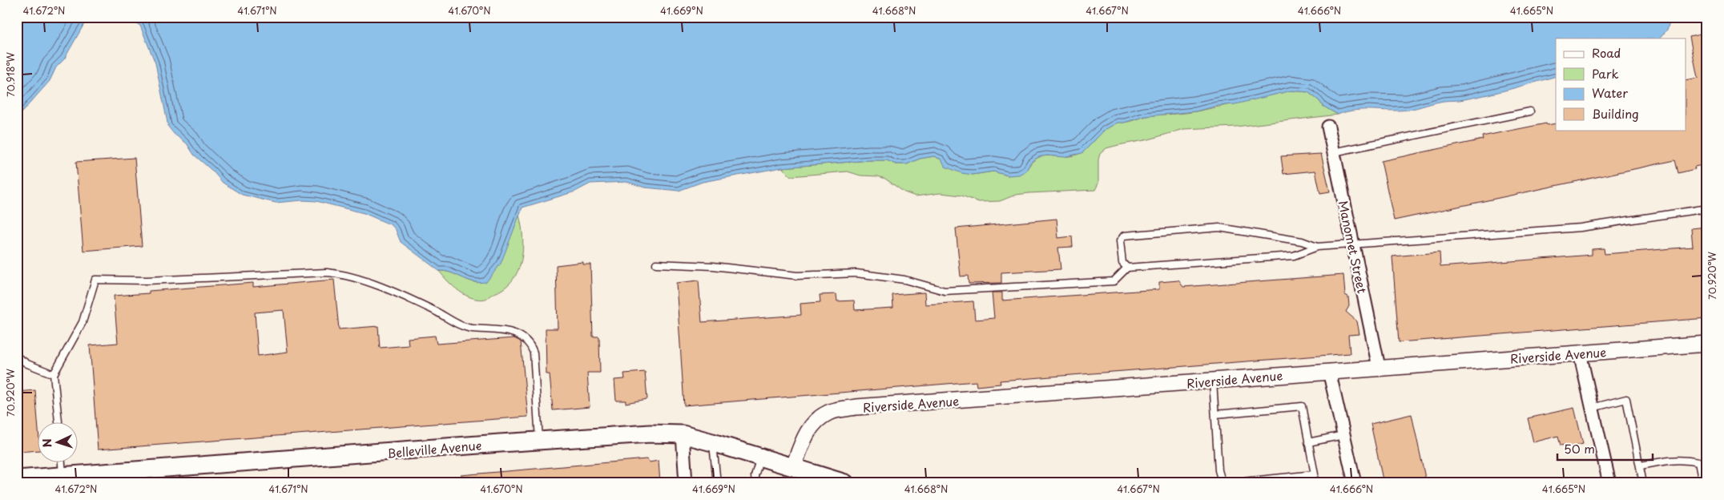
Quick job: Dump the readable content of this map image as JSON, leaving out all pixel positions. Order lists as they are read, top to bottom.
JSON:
{
  "streets": {
    "main road": ["Belleville Avenue"],
    "street": ["Manomet Street", "Riverside Avenue"]
  },
  "crossings": [
    ["Manomet Street", "Riverside Avenue"],
    ["Riverside Avenue", "Belleville Avenue"]
  ],
  "legend": [
    "Road",
    "Park",
    "Water",
    "Building"
  ],
  "scale_bar": "50 m",
  "north": "left",
  "coordinates": [
    "41.672°N",
    "41.671°N",
    "41.670°N",
    "41.669°N",
    "41.668°N",
    "41.667°N",
    "41.666°N",
    "41.665°N",
    "70.918°W",
    "70.920°W"
  ]
}
